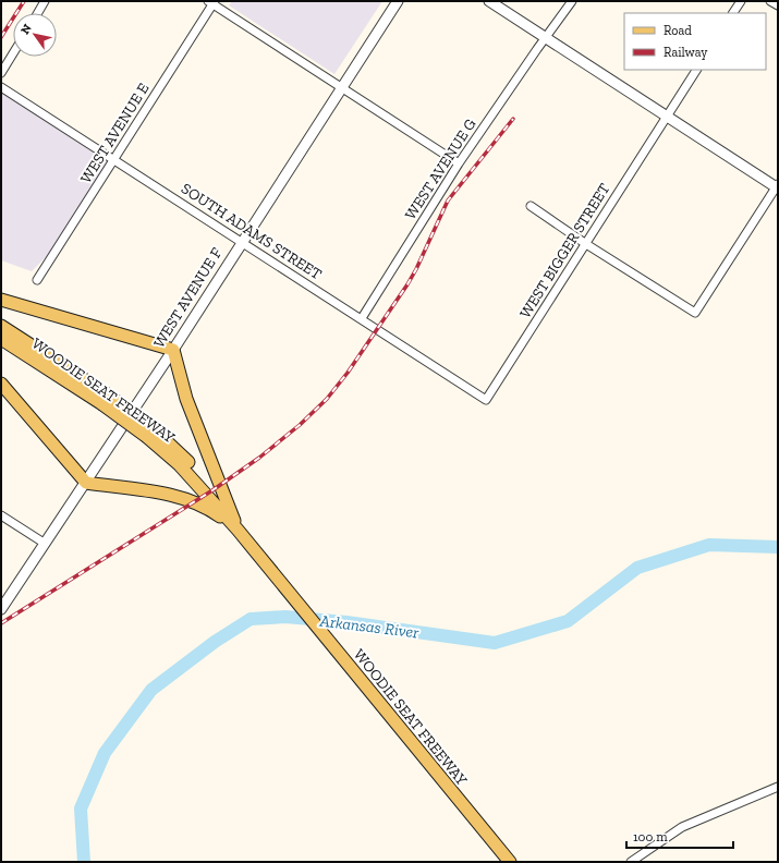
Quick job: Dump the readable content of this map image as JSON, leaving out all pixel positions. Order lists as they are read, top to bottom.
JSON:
{
  "streets": {
    "main road": ["WOODIE SEAT FREEWAY"],
    "street": [
      "WEST AVENUE E",
      "WEST AVENUE G",
      "SOUTH ADAMS STREET",
      "WEST BIGGER STREET",
      "WEST AVENUE F"
    ]
  },
  "crossings": [
    ["WEST AVENUE E", "SOUTH ADAMS STREET"],
    ["WEST AVENUE G", "SOUTH ADAMS STREET"],
    ["SOUTH ADAMS STREET", "WEST BIGGER STREET"],
    ["SOUTH ADAMS STREET", "WEST AVENUE F"]
  ],
  "water": ["Arkansas River"],
  "legend": ["Road", "Railway"],
  "scale_bar": "100 m",
  "north": "top left"
}
